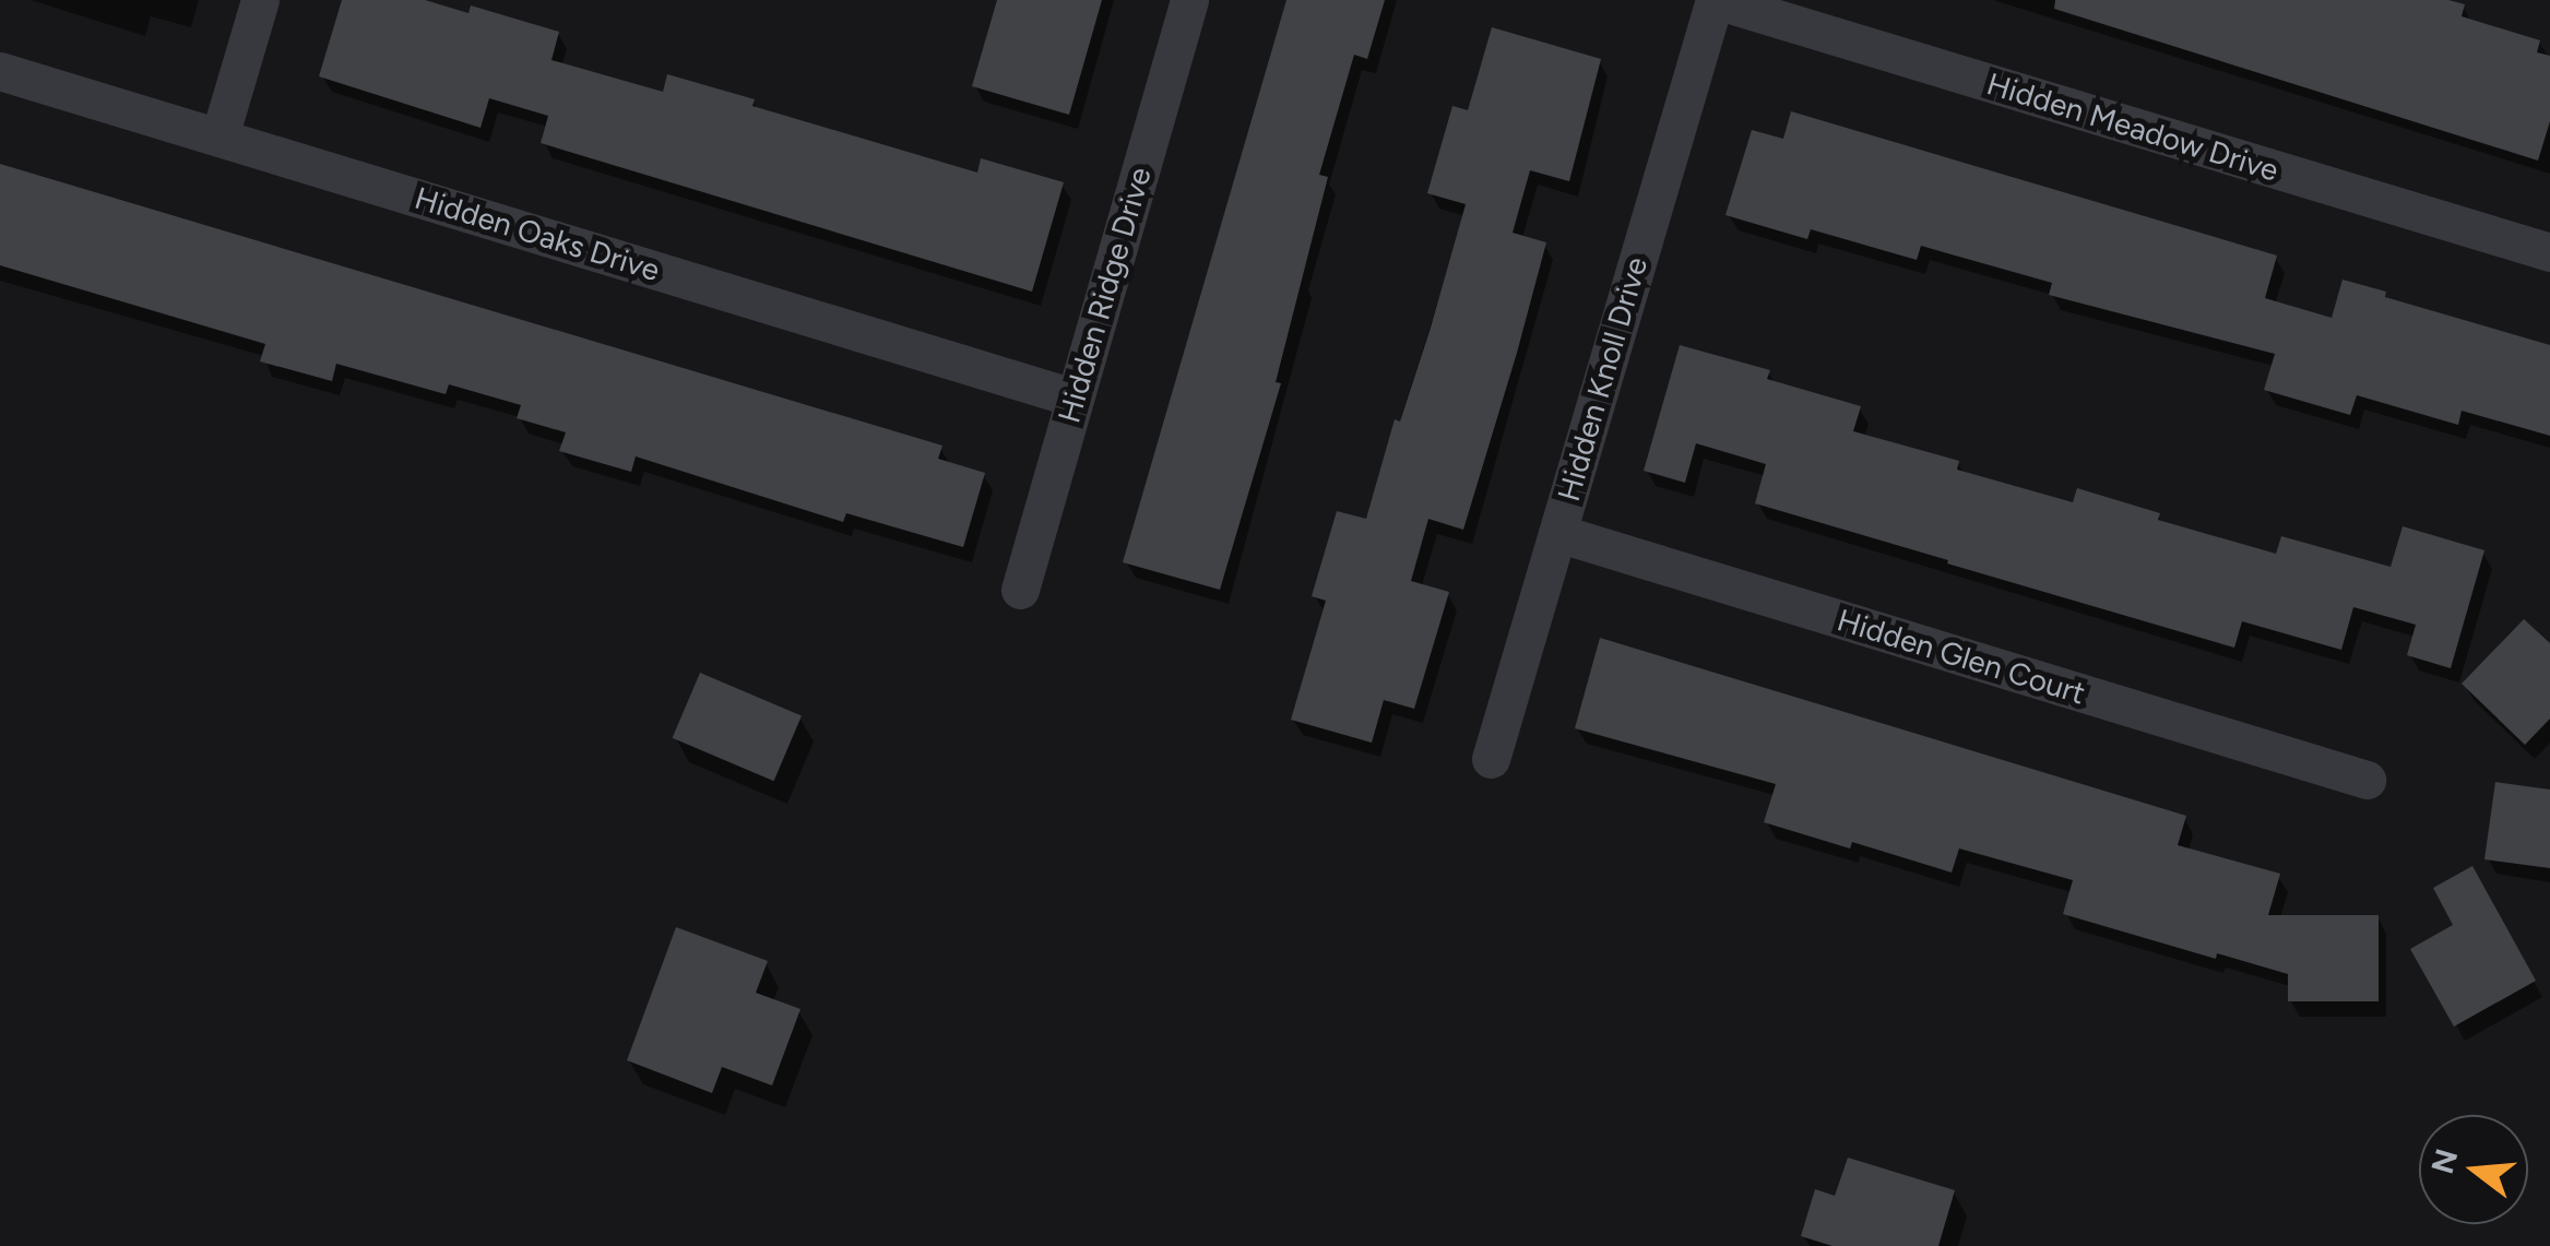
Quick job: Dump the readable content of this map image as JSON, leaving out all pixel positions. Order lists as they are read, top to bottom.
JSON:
{
  "streets": {
    "street": [
      "Hidden Meadow Drive",
      "Hidden Oaks Drive",
      "Hidden Ridge Drive",
      "Hidden Knoll Drive",
      "Hidden Glen Court"
    ]
  },
  "crossings": [
    ["Hidden Meadow Drive", "Hidden Knoll Drive"],
    ["Hidden Oaks Drive", "Hidden Ridge Drive"],
    ["Hidden Knoll Drive", "Hidden Glen Court"]
  ],
  "north": "left"
}
